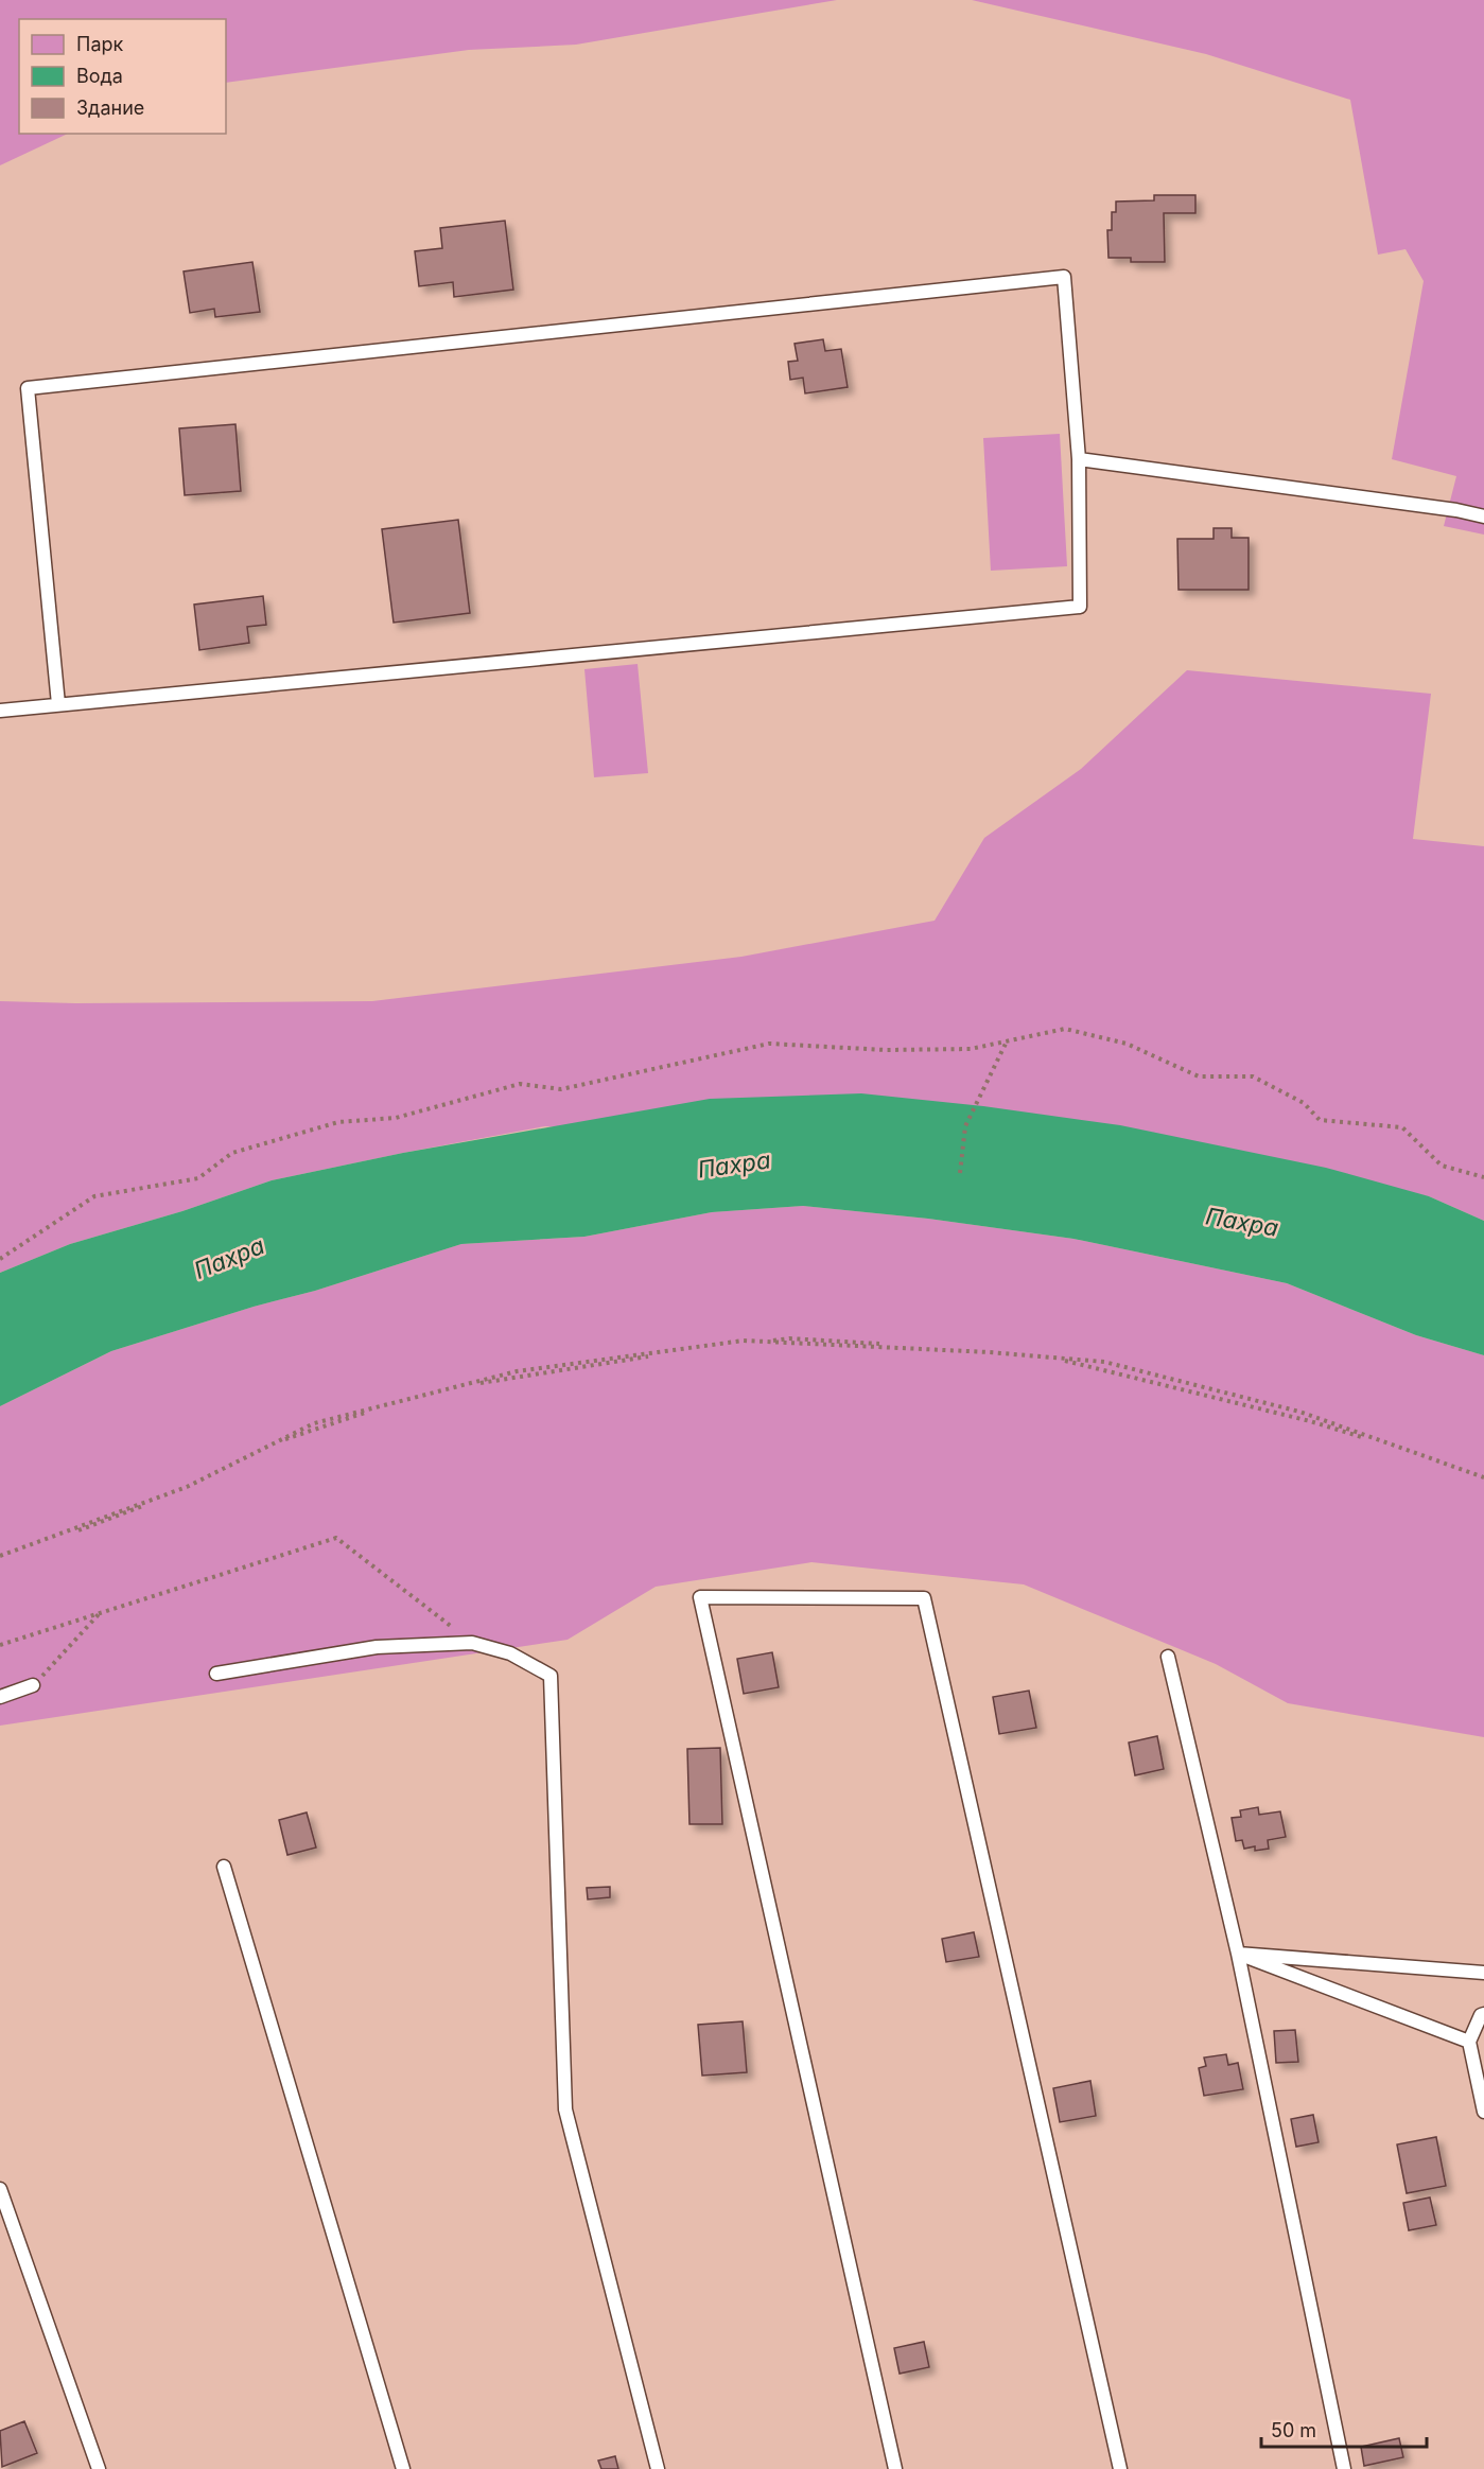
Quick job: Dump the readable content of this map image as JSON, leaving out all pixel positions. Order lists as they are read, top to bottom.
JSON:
{
  "water": ["Пахра"],
  "legend": ["Парк", "Вода", "Здание"],
  "scale_bar": "50 m"
}
